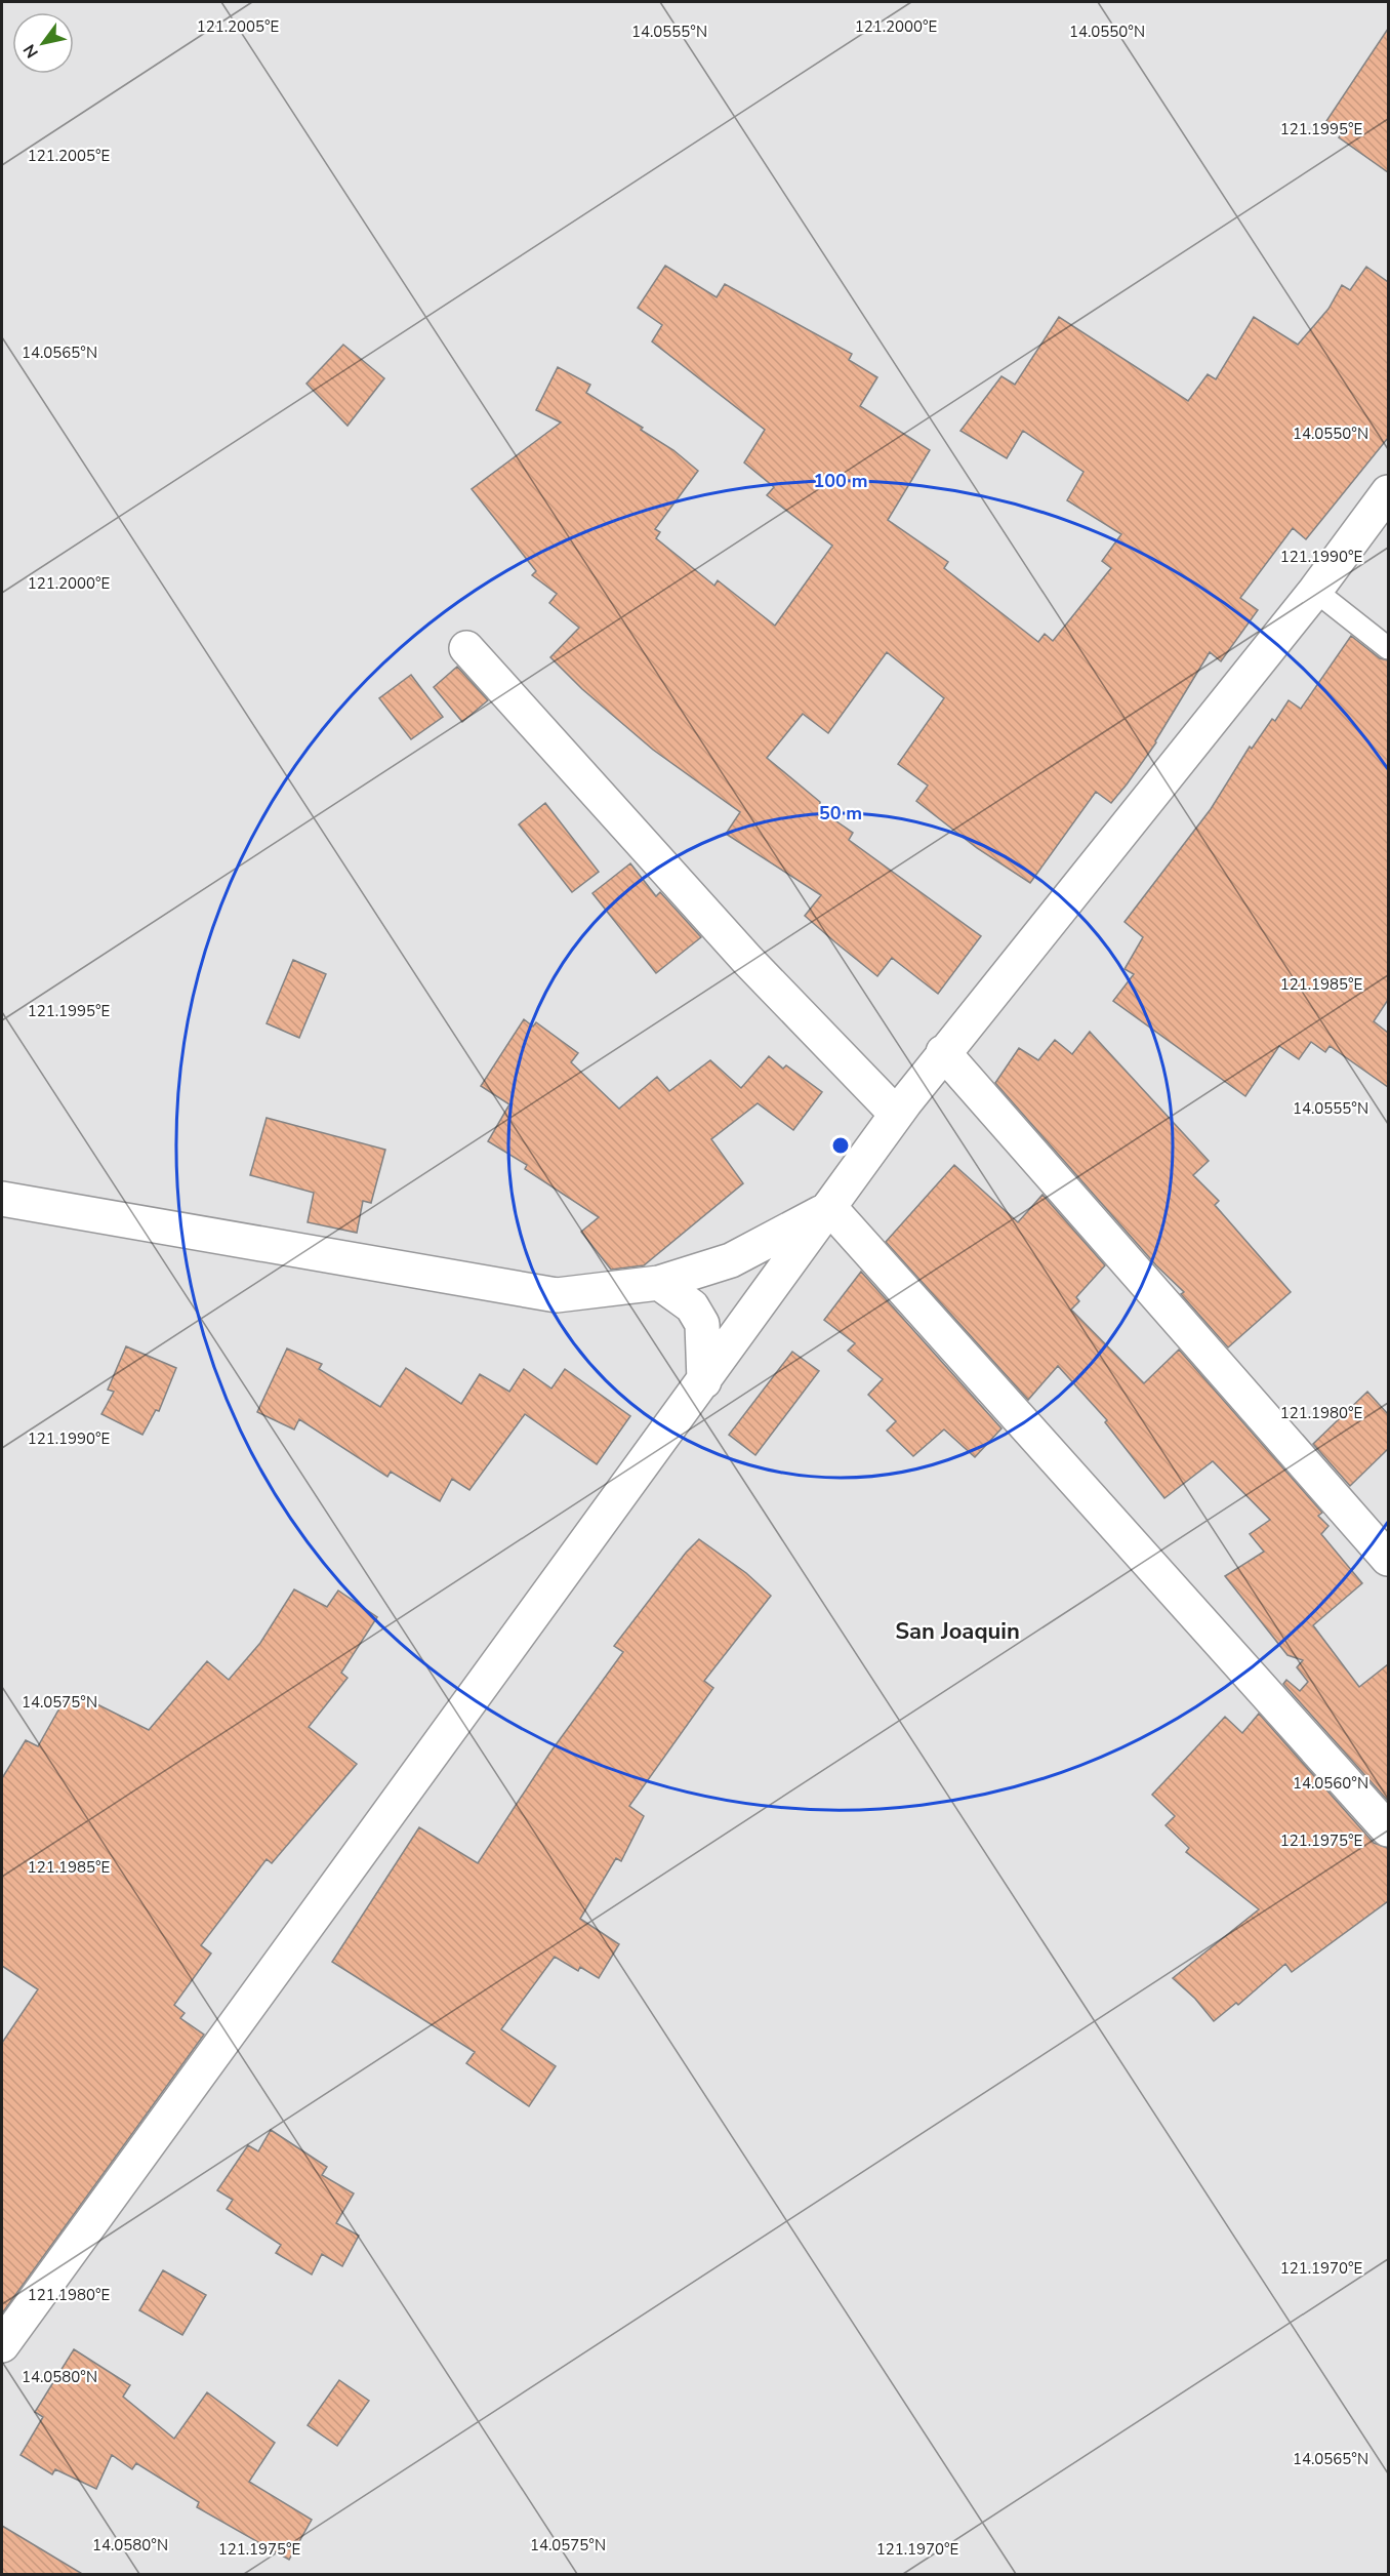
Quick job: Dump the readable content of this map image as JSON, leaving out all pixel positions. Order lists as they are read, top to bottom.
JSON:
{
  "districts": ["San Joaquin"],
  "north": "bottom left",
  "coordinates": [
    "121.2005°E",
    "121.2000°E",
    "14.0555°N",
    "14.0550°N",
    "121.1995°E",
    "14.0565°N",
    "121.1990°E",
    "121.1985°E",
    "121.1980°E",
    "14.0575°N",
    "14.0560°N",
    "121.1975°E",
    "121.1970°E",
    "14.0580°N"
  ],
  "rings": ["100 m", "50 m"]
}
